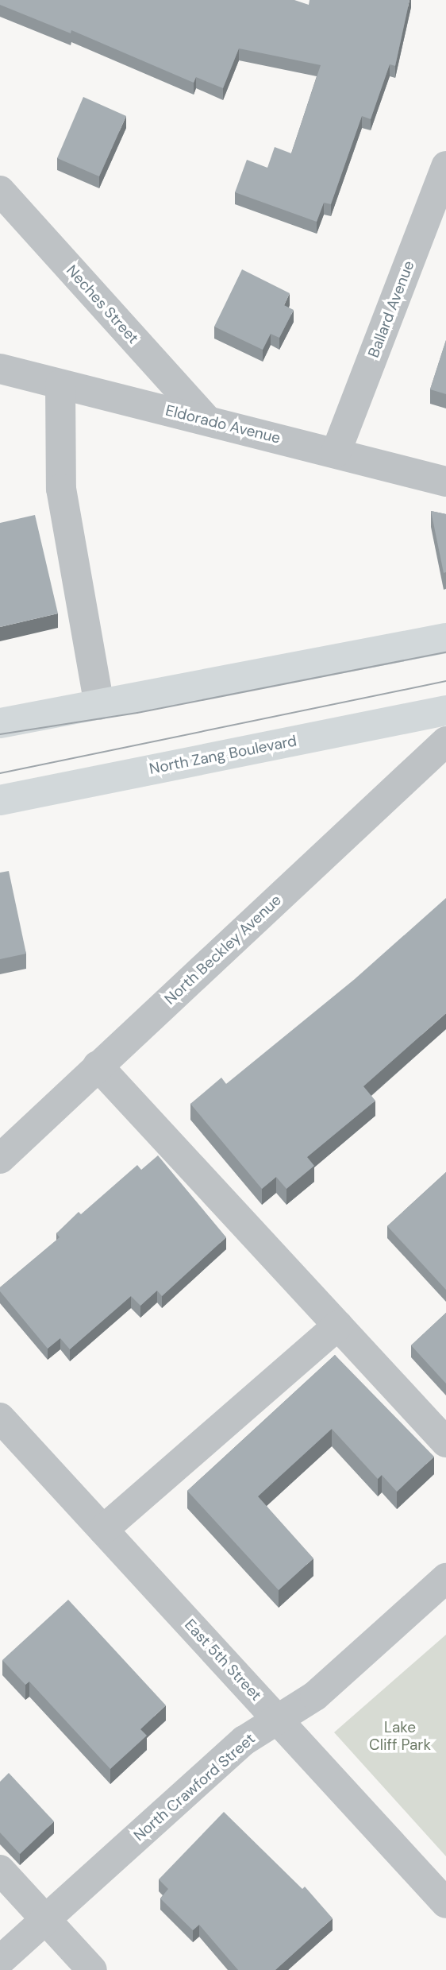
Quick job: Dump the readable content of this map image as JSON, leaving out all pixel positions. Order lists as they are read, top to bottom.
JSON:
{
  "streets": {
    "main road": ["North Zang Boulevard"],
    "street": [
      "Neches Street",
      "Ballard Avenue",
      "Eldorado Avenue",
      "North Beckley Avenue",
      "East 5th Street",
      "North Crawford Street"
    ]
  },
  "crossings": [
    ["Neches Street", "Eldorado Avenue"],
    ["Ballard Avenue", "Eldorado Avenue"],
    ["East 5th Street", "North Crawford Street"]
  ],
  "parks": ["Lake Cliff Park"]
}
